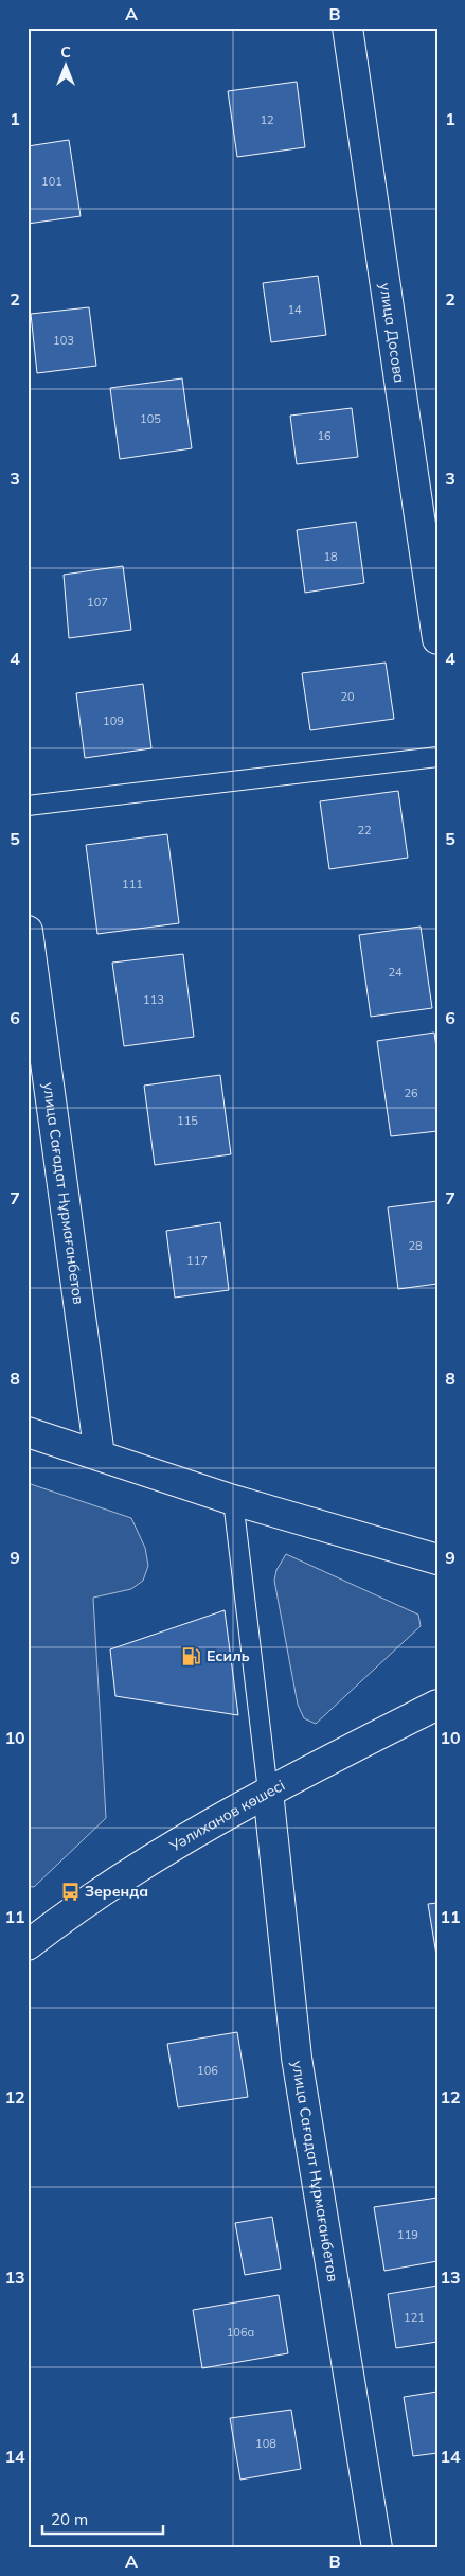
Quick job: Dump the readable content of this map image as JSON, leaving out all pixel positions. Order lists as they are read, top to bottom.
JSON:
{
  "streets": {
    "street": ["улица Досова", "улица Сағадат Нұрмағанбетов", "Уәлиханов көшесі"]
  },
  "crossings": [
    ["улица Сағадат Нұрмағанбетов", "Уәлиханов көшесі"]
  ],
  "places": {
    "fuel station": ["Есиль"],
    "bus stop": ["Зеренда"]
  },
  "house_numbers": [
    "12",
    "101",
    "14",
    "103",
    "105",
    "16",
    "18",
    "107",
    "20",
    "109",
    "22",
    "111",
    "24",
    "113",
    "26",
    "115",
    "28",
    "117",
    "106",
    "119",
    "121",
    "106а",
    "108"
  ],
  "scale_bar": "20 m",
  "north": "top",
  "grid": {
    "columns": ["A", "B"],
    "rows": [
      "1",
      "2",
      "3",
      "4",
      "5",
      "6",
      "7",
      "8",
      "9",
      "10",
      "11",
      "12",
      "13",
      "14"
    ]
  }
}
